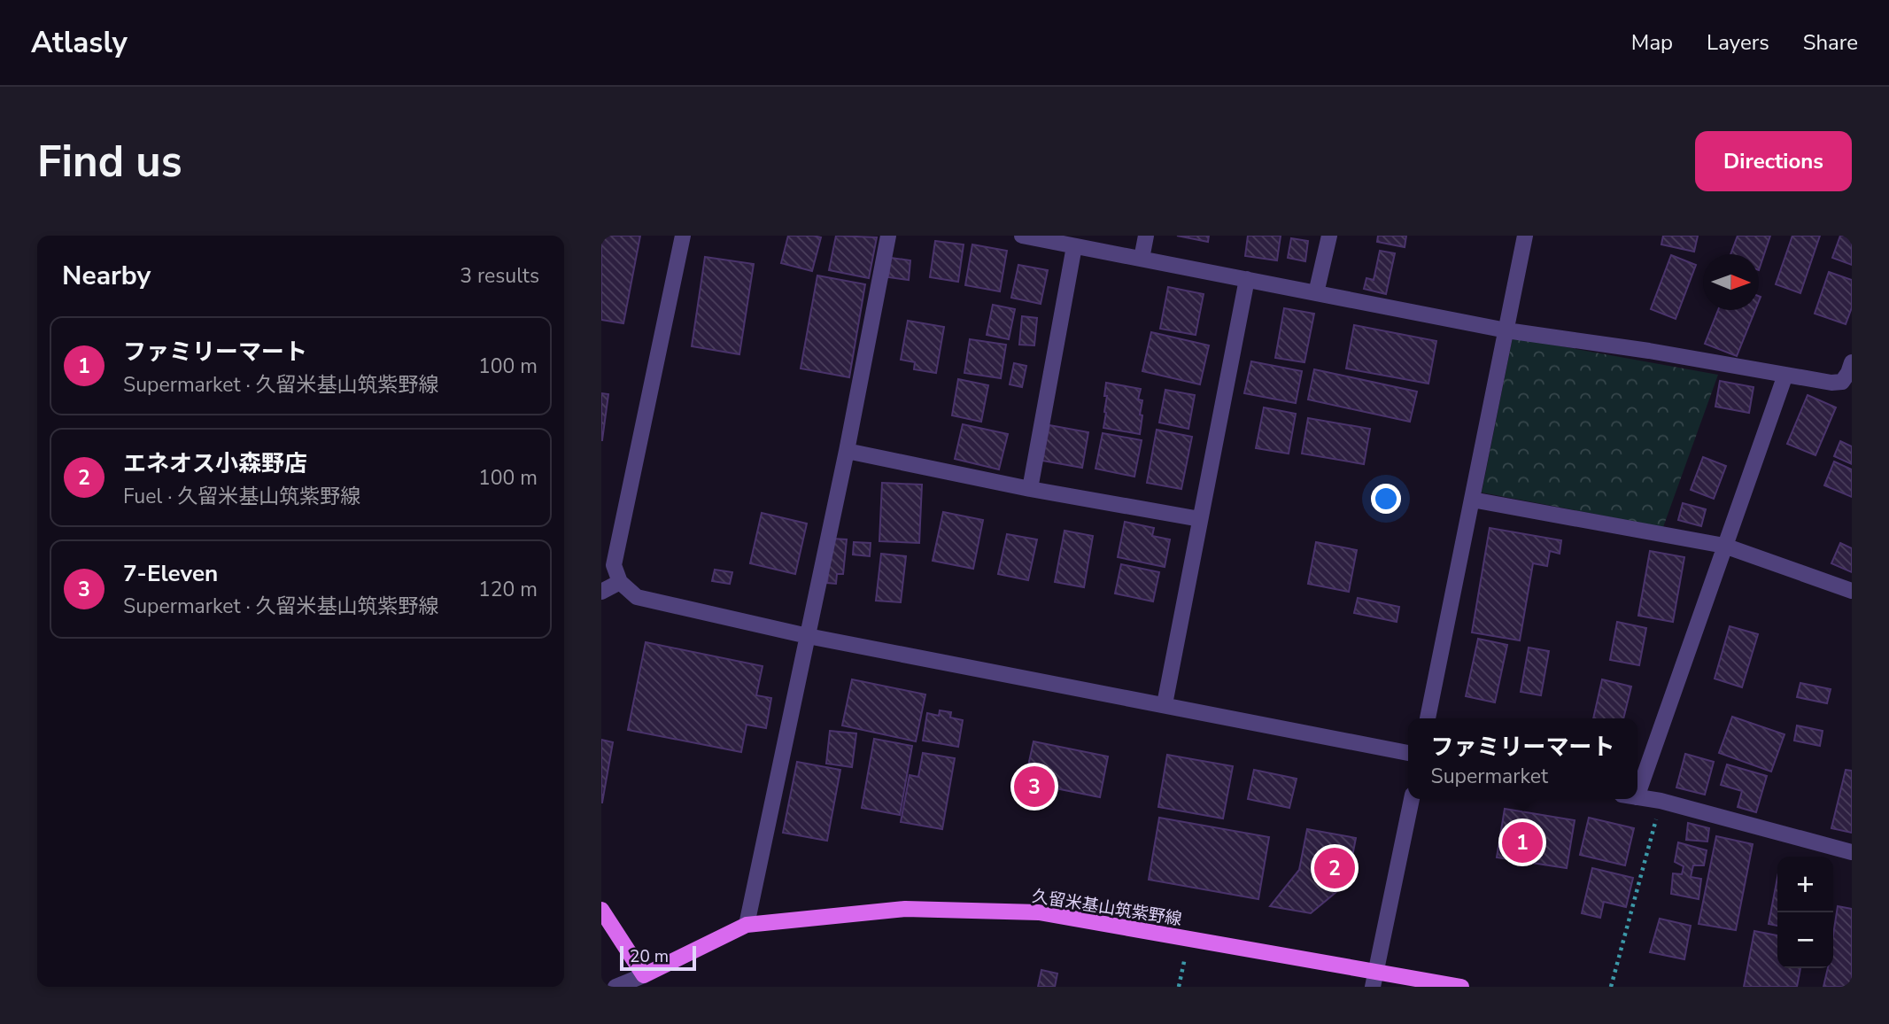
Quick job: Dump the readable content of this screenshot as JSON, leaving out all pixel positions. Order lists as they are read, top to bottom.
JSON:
{
  "streets": {
    "main road": ["久留米基山筑紫野線"]
  },
  "scale_bar": "20 m",
  "north": "right",
  "page": {
    "header": "Atlasly",
    "nav": ["Map", "Layers", "Share"],
    "buttons": "Directions",
    "title": "Find us",
    "heading": ["Nearby", "3 results"],
    "list": [
      {
        "mark": "1",
        "name": "ファミリーマート",
        "note": "Supermarket · 久留米基山筑紫野線",
        "value": "100 m"
      },
      {
        "mark": "2",
        "name": "エネオス小森野店",
        "note": "Fuel · 久留米基山筑紫野線",
        "value": "100 m"
      },
      {
        "mark": "3",
        "name": "7-Eleven",
        "note": "Supermarket · 久留米基山筑紫野線",
        "value": "120 m"
      }
    ],
    "popup": ["ファミリーマート", "Supermarket"],
    "pins": ["3", "1", "2"],
    "map_buttons": ["+", "−"],
    "scale": "20 m"
  }
}
